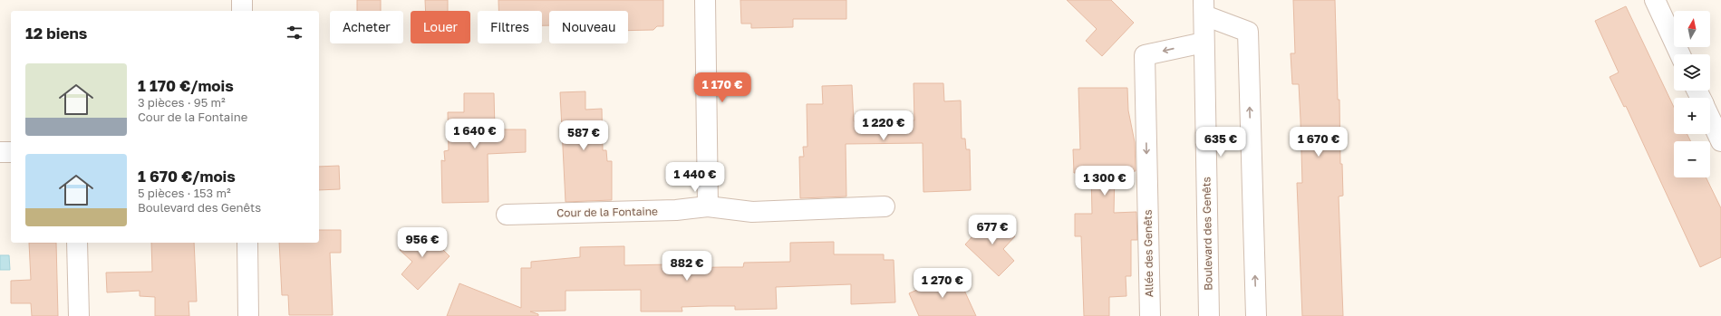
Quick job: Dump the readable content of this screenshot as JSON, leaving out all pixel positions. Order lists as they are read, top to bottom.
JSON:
{
  "streets": {
    "street": ["Cour de la Fontaine", "Boulevard des Genêts", "Allée des Genêts"]
  },
  "crossings": [
    ["Boulevard des Genêts", "Allée des Genêts"]
  ],
  "one_way": ["Allée des Genêts"],
  "north": "top",
  "page": {
    "map_buttons": ["+", "−"],
    "chip": [
      "Acheter",
      "Louer",
      "Filtres",
      "Nouveau"
    ],
    "heading": "12 biens",
    "list": [
      {
        "name": "1 170 €/mois",
        "note": "3 pièces · 95 m² · Cour de la Fontaine"
      },
      {
        "name": "1 670 €/mois",
        "note": "5 pièces · 153 m² · Boulevard des Genêts"
      }
    ],
    "price": [
      "1 170 €",
      "1 220 €",
      "1 640 €",
      "587 €",
      "635 €",
      "1 670 €",
      "1 440 €",
      "1 300 €",
      "677 €",
      "956 €",
      "882 €",
      "1 270 €"
    ]
  }
}
